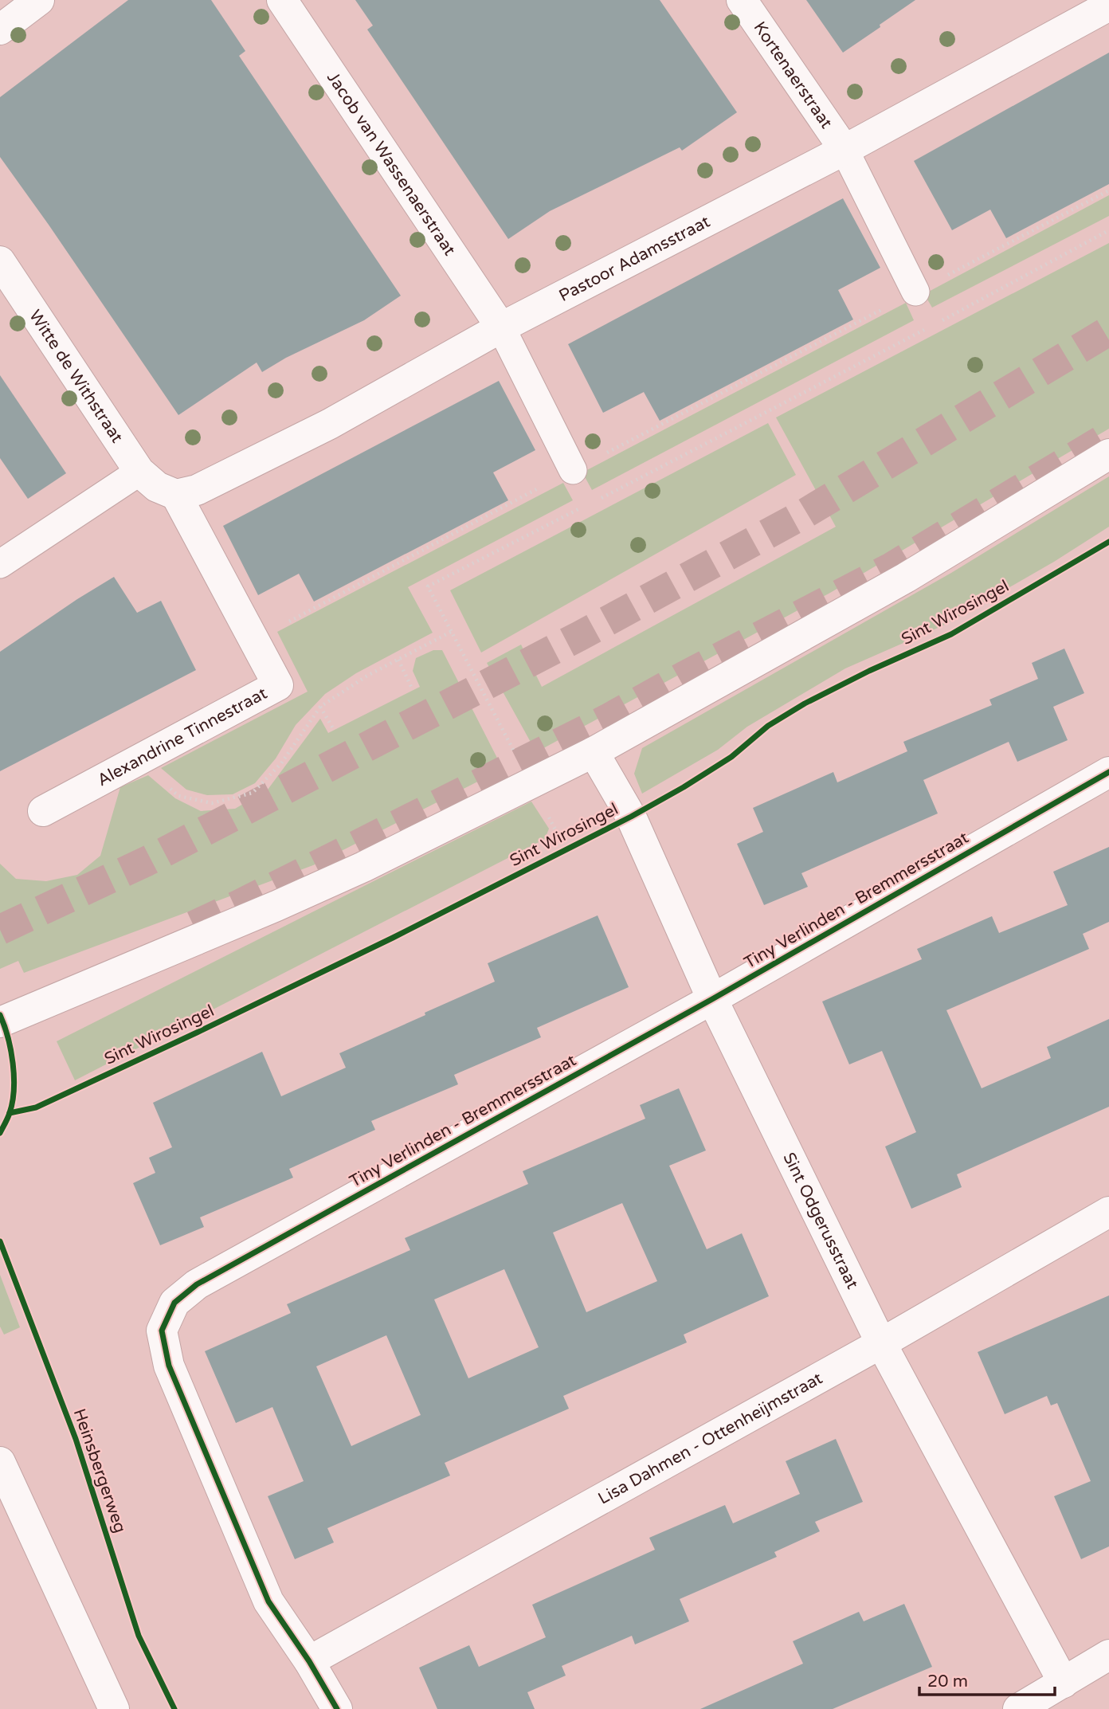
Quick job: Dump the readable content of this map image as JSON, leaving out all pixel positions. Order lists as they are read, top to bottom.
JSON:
{
  "streets": {
    "street": [
      "Kortenaerstraat",
      "Jacob van Wassenaerstraat",
      "Pastoor Adamsstraat",
      "Witte de Withstraat",
      "Alexandrine Tinnestraat",
      "Tiny Verlinden - Bremmersstraat",
      "Sint Odgerusstraat",
      "Lisa Dahmen - Ottenheijmstraat"
    ],
    "cycle path": ["Sint Wirosingel", "Heinsbergerweg"]
  },
  "crossings": [
    ["Kortenaerstraat", "Pastoor Adamsstraat"],
    ["Jacob van Wassenaerstraat", "Pastoor Adamsstraat"],
    ["Pastoor Adamsstraat", "Witte de Withstraat"],
    ["Pastoor Adamsstraat", "Alexandrine Tinnestraat"],
    ["Witte de Withstraat", "Alexandrine Tinnestraat"],
    ["Tiny Verlinden - Bremmersstraat", "Sint Odgerusstraat"],
    ["Tiny Verlinden - Bremmersstraat", "Lisa Dahmen - Ottenheijmstraat"],
    ["Sint Odgerusstraat", "Lisa Dahmen - Ottenheijmstraat"]
  ],
  "scale_bar": "20 m"
}
